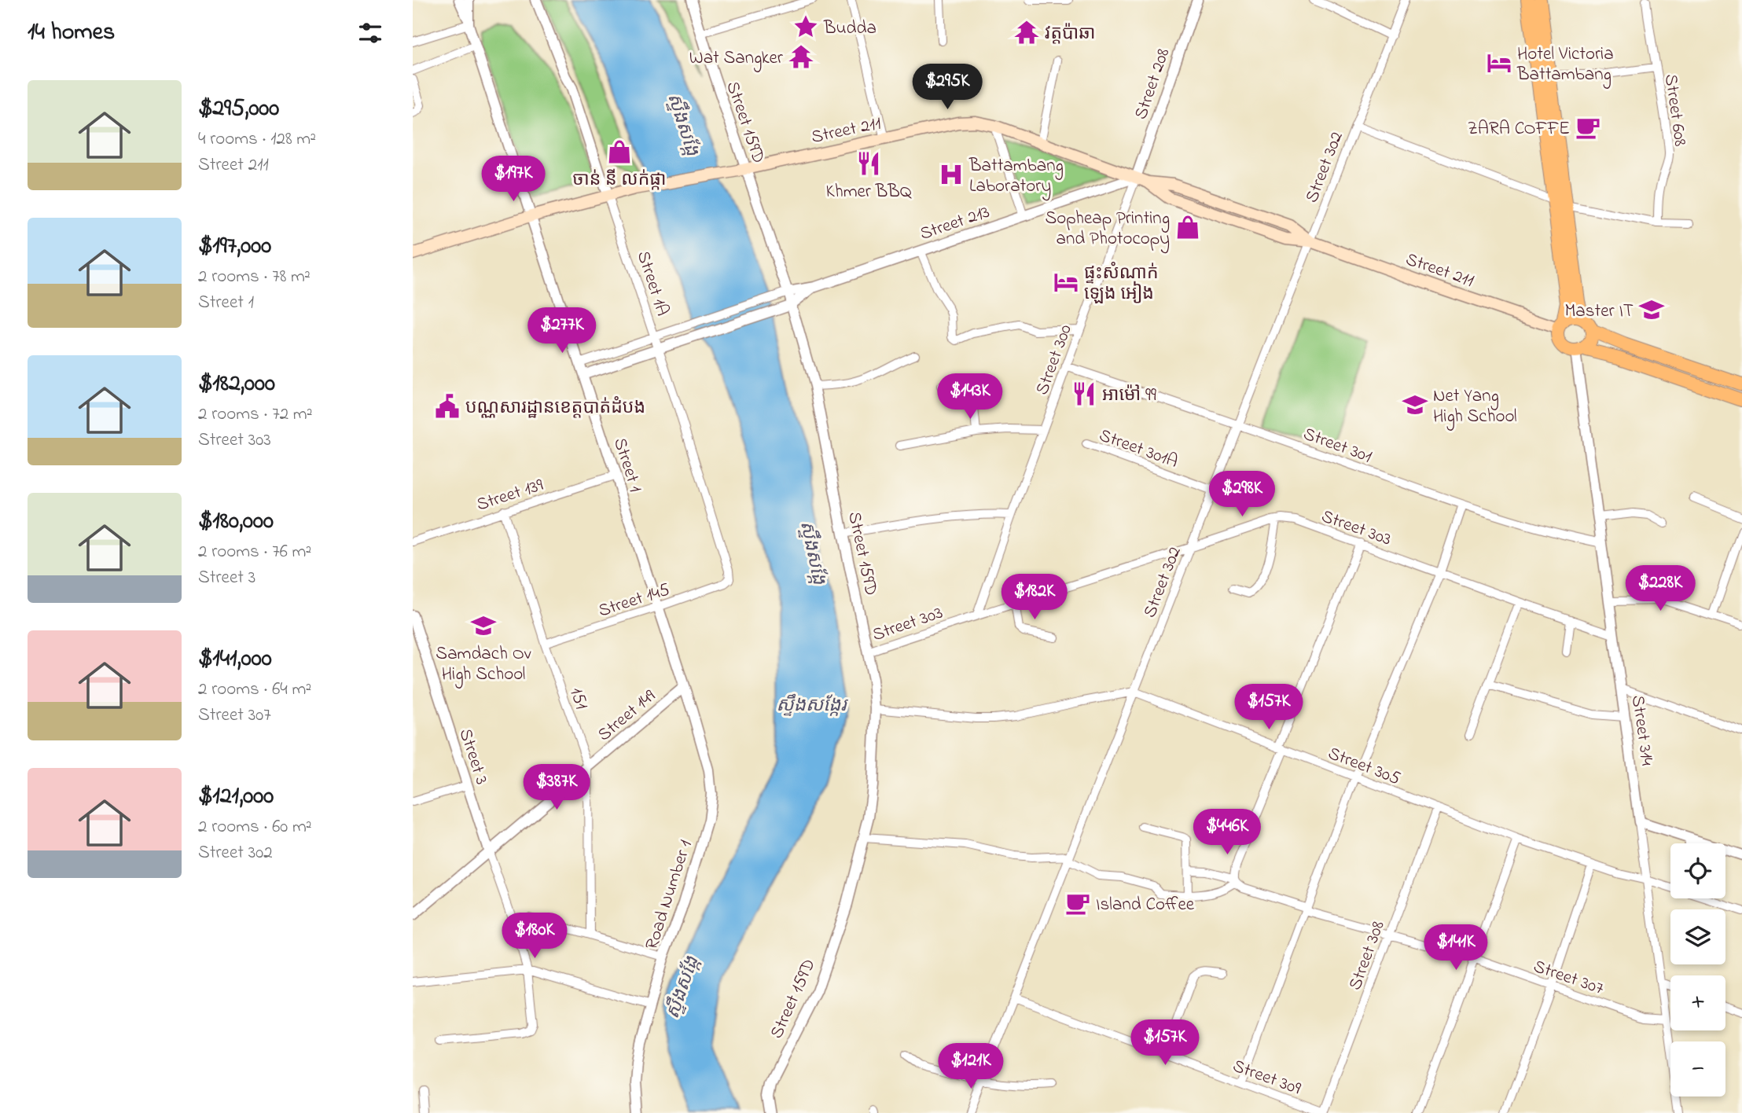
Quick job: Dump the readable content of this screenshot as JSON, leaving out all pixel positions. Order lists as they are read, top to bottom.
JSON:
{
  "streets": {
    "main road": ["Street 211"],
    "street": [
      "Street 208",
      "Street 608",
      "Street 159D",
      "Street 302",
      "Street 213",
      "Street 1A",
      "Street 300",
      "Street 301",
      "Street 301A",
      "Street 1",
      "Street 139",
      "Street 303",
      "Street 145",
      "151",
      "Street 149",
      "Street 314",
      "Street 3",
      "Street 305",
      "Road Number 1",
      "Street 308",
      "Street 307",
      "Street 309"
    ]
  },
  "crossings": [
    ["Street 208", "Street 211"],
    ["Street 208", "Street 213"],
    ["Street 208", "Street 300"],
    ["Street 159D", "Street 211"],
    ["Street 159D", "Street 213"],
    ["Street 159D", "Street 303"],
    ["Street 211", "Street 302"],
    ["Street 211", "Street 213"],
    ["Street 211", "Street 1A"],
    ["Street 211", "Street 300"],
    ["Street 211", "Street 1"],
    ["Street 211", "Street 314"],
    ["Street 302", "Street 301"],
    ["Street 302", "Street 301A"],
    ["Street 302", "Street 303"],
    ["Street 302", "Street 305"],
    ["Street 302", "Street 309"],
    ["Street 213", "Street 1A"],
    ["Street 213", "Street 300"],
    ["Street 213", "Street 1"],
    ["Street 1A", "Street 145"],
    ["Street 300", "Street 301"],
    ["Street 300", "Street 303"],
    ["Street 301", "Street 314"],
    ["Street 1", "Street 139"],
    ["Street 1", "Street 145"],
    ["Street 1", "Street 149"],
    ["Street 1", "Road Number 1"],
    ["Street 139", "151"],
    ["Street 303", "Street 314"],
    ["Street 145", "151"],
    ["151", "Street 149"],
    ["Street 149", "Street 3"],
    ["Street 149", "Road Number 1"],
    ["Street 314", "Street 305"],
    ["Street 314", "Street 307"],
    ["Street 305", "Street 308"],
    ["Street 308", "Street 307"],
    ["Street 308", "Street 309"]
  ],
  "water": ["ស្ទឹងសង្កែ", "ស្ទឹងសង្កែរ"],
  "places": {
    "place": ["Budda"],
    "temple": ["វត្តប៉ាឆា", "Wat Sangker"],
    "hotel": ["Hotel Victoria Battambang", "ផ្ទះសំណាក់ ឡេង អៀង"],
    "cafe": ["ZARA COFFE", "Island Coffee"],
    "shop": ["ចាន់ នី លក់ផ្កា", "Sopheap Printing and Photocopy"],
    "restaurant": ["Khmer BBQ", "អាម៉ៅ 99"],
    "hospital": ["Battambang Laboratory"],
    "school or university": ["Master IT", "Net Yang High School", "Samdach Ov High School"],
    "public building": ["បណ្ណសារដ្ឋានខេត្តបាត់ដំបង"]
  },
  "page": {
    "heading": "14 homes",
    "price": [
      "$295K",
      "$197K",
      "$277K",
      "$143K",
      "$298K",
      "$228K",
      "$182K",
      "$157K",
      "$387K",
      "$446K",
      "$180K",
      "$141K",
      "$157K",
      "$121K"
    ],
    "list": [
      {
        "name": "$295,000",
        "note": "4 rooms · 128 m² · Street 211"
      },
      {
        "name": "$197,000",
        "note": "2 rooms · 78 m² · Street 1"
      },
      {
        "name": "$182,000",
        "note": "2 rooms · 72 m² · Street 303"
      },
      {
        "name": "$180,000",
        "note": "2 rooms · 76 m² · Street 3"
      },
      {
        "name": "$141,000",
        "note": "2 rooms · 64 m² · Street 307"
      },
      {
        "name": "$121,000",
        "note": "2 rooms · 60 m² · Street 302"
      }
    ],
    "map_buttons": ["+", "−"]
  }
}
